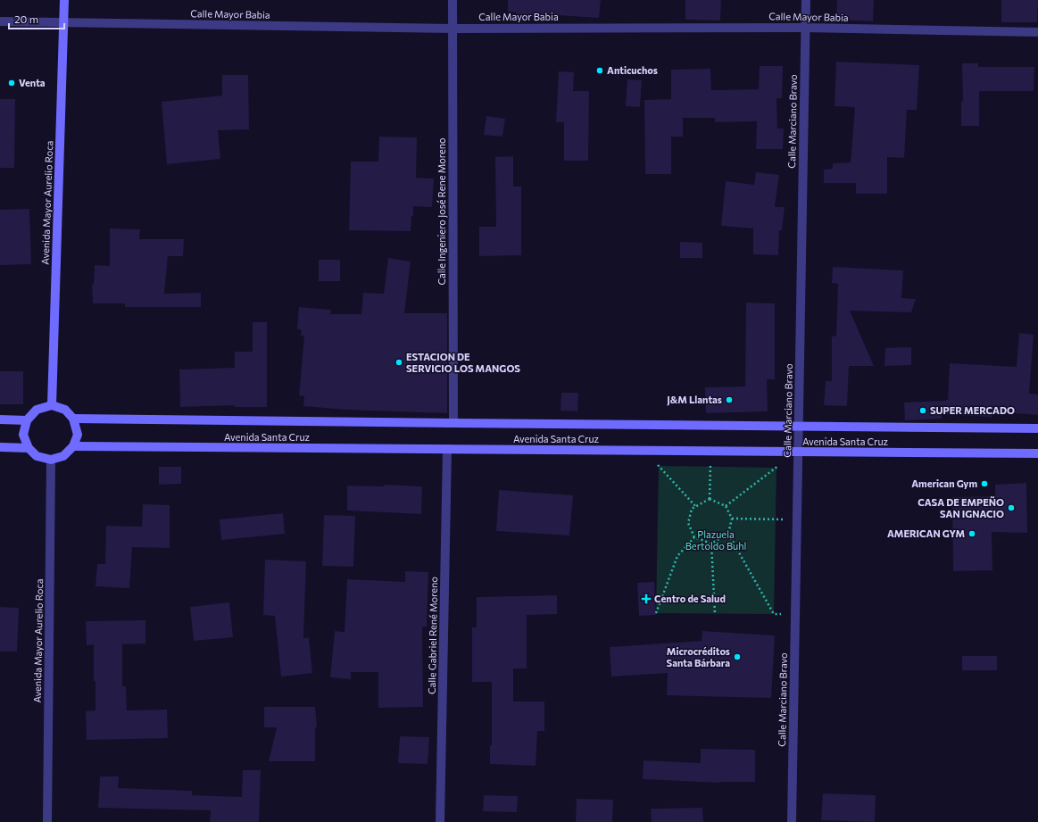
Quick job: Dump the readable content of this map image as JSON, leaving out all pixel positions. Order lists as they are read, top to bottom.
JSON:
{
  "streets": {
    "main road": ["Avenida Mayor Aurelio Roca", "Avenida Santa Cruz"],
    "street": [
      "Calle Mayor Babia",
      "Calle Marciano Bravo",
      "Calle Ingeniero José Rene Moreno",
      "Calle Gabriel René Moreno"
    ]
  },
  "crossings": [
    ["Calle Mayor Babia", "Calle Marciano Bravo"],
    ["Calle Mayor Babia", "Avenida Mayor Aurelio Roca"],
    ["Calle Mayor Babia", "Calle Ingeniero José Rene Moreno"],
    ["Calle Marciano Bravo", "Avenida Santa Cruz"],
    ["Avenida Mayor Aurelio Roca", "Avenida Santa Cruz"],
    ["Calle Ingeniero José Rene Moreno", "Avenida Santa Cruz"],
    ["Avenida Santa Cruz", "Calle Gabriel René Moreno"]
  ],
  "parks": ["Plazuela Bertoldo Buhl"],
  "places": {
    "other": [
      "Anticuchos",
      "Venta",
      "ESTACION DE SERVICIO LOS MANGOS",
      "J&M Llantas",
      "SUPER MERCADO",
      "American Gym",
      "CASA DE EMPEÑO SAN IGNACIO",
      "AMERICAN GYM",
      "Microcréditos Santa Bárbara"
    ],
    "health": ["Centro de Salud"]
  },
  "scale_bar": "20 m"
}
